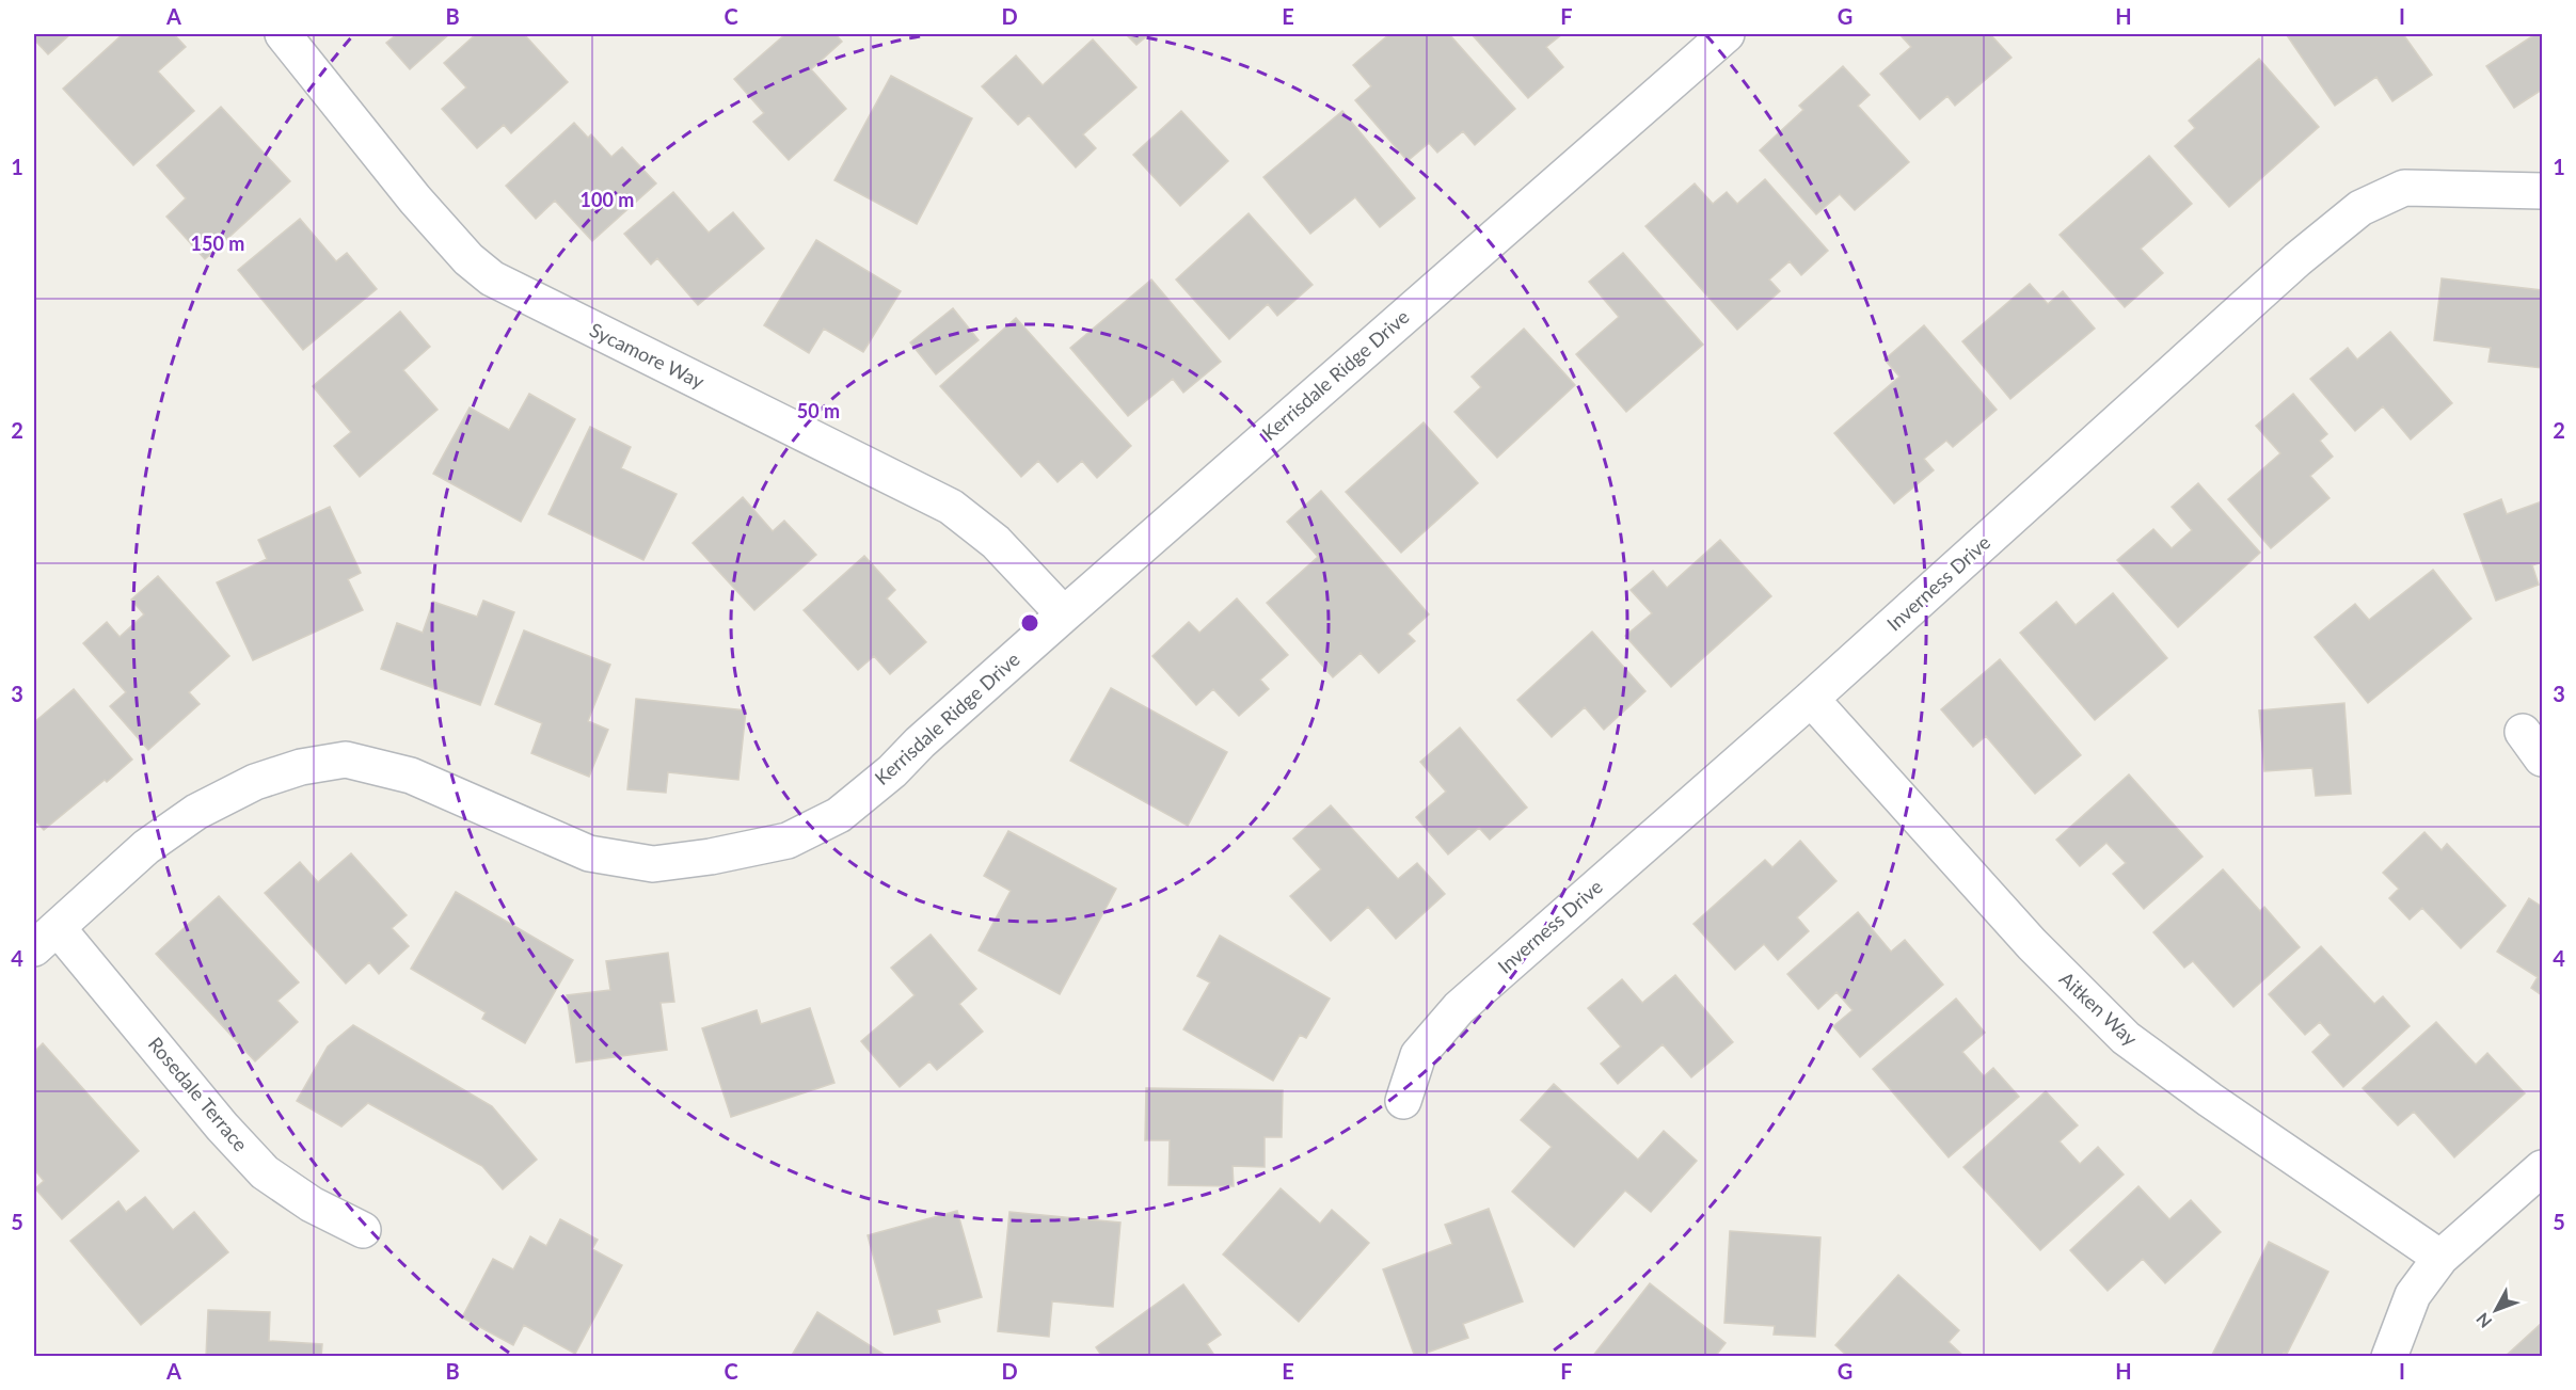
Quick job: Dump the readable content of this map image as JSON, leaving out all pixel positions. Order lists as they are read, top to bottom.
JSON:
{
  "streets": {
    "street": [
      "Sycamore Way",
      "Kerrisdale Ridge Drive",
      "Inverness Drive",
      "Aitken Way",
      "Rosedale Terrace"
    ]
  },
  "crossings": [
    ["Sycamore Way", "Kerrisdale Ridge Drive"],
    ["Kerrisdale Ridge Drive", "Rosedale Terrace"],
    ["Inverness Drive", "Aitken Way"]
  ],
  "north": "bottom left",
  "grid": {
    "columns": [
      "A",
      "B",
      "C",
      "D",
      "E",
      "F",
      "G",
      "H",
      "I"
    ],
    "rows": [
      "1",
      "2",
      "3",
      "4",
      "5"
    ]
  },
  "rings": ["100 m", "150 m", "50 m"]
}
